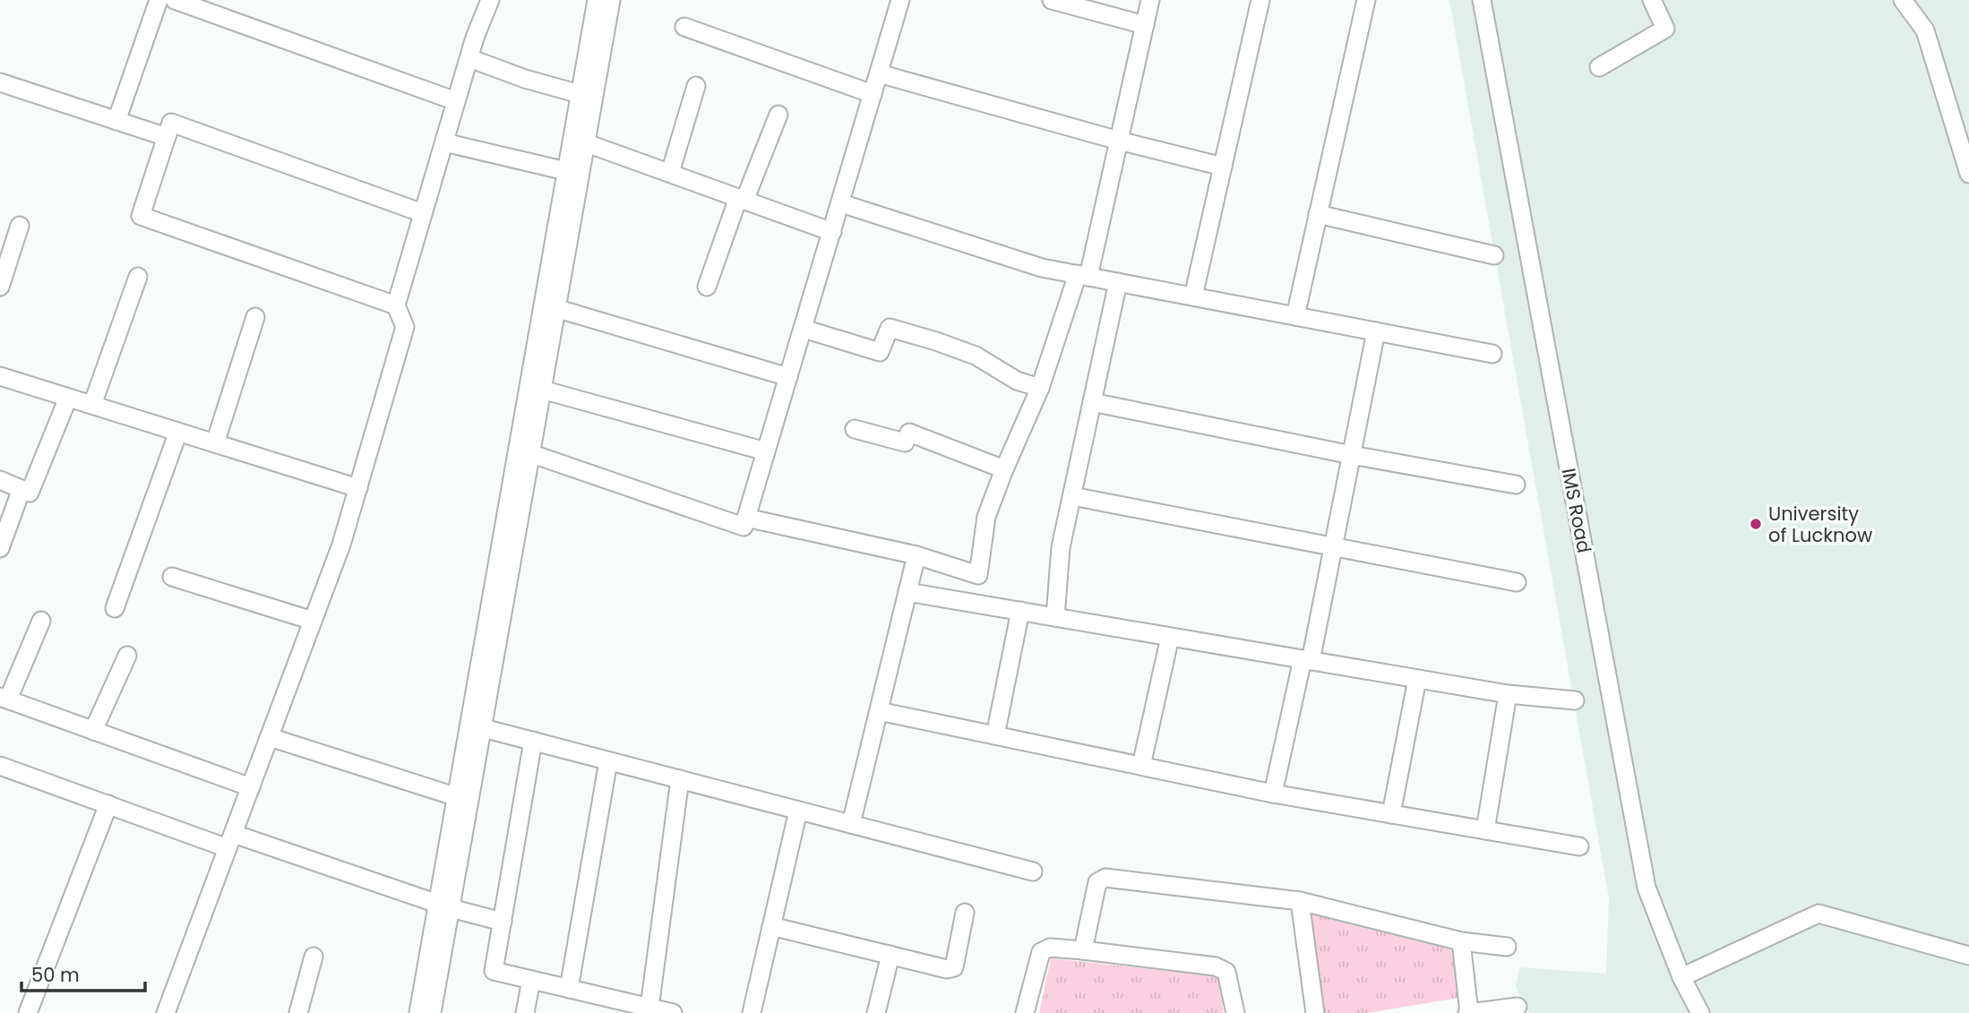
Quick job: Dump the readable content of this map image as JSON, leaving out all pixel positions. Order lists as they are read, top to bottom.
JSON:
{
  "streets": {
    "street": ["IMS Road"]
  },
  "places": ["University of Lucknow"],
  "scale_bar": "50 m"
}
